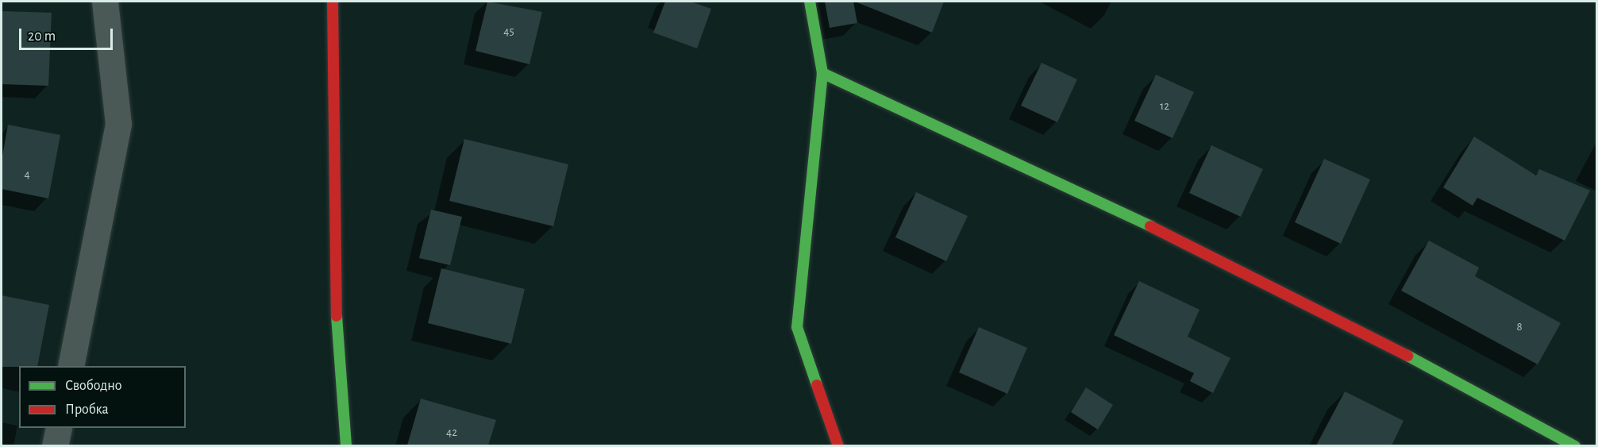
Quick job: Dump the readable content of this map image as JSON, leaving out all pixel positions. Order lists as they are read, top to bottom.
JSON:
{
  "house_numbers": [
    "45",
    "12",
    "4",
    "8",
    "42"
  ],
  "legend": ["Свободно", "Пробка"],
  "scale_bar": "20 m"
}
